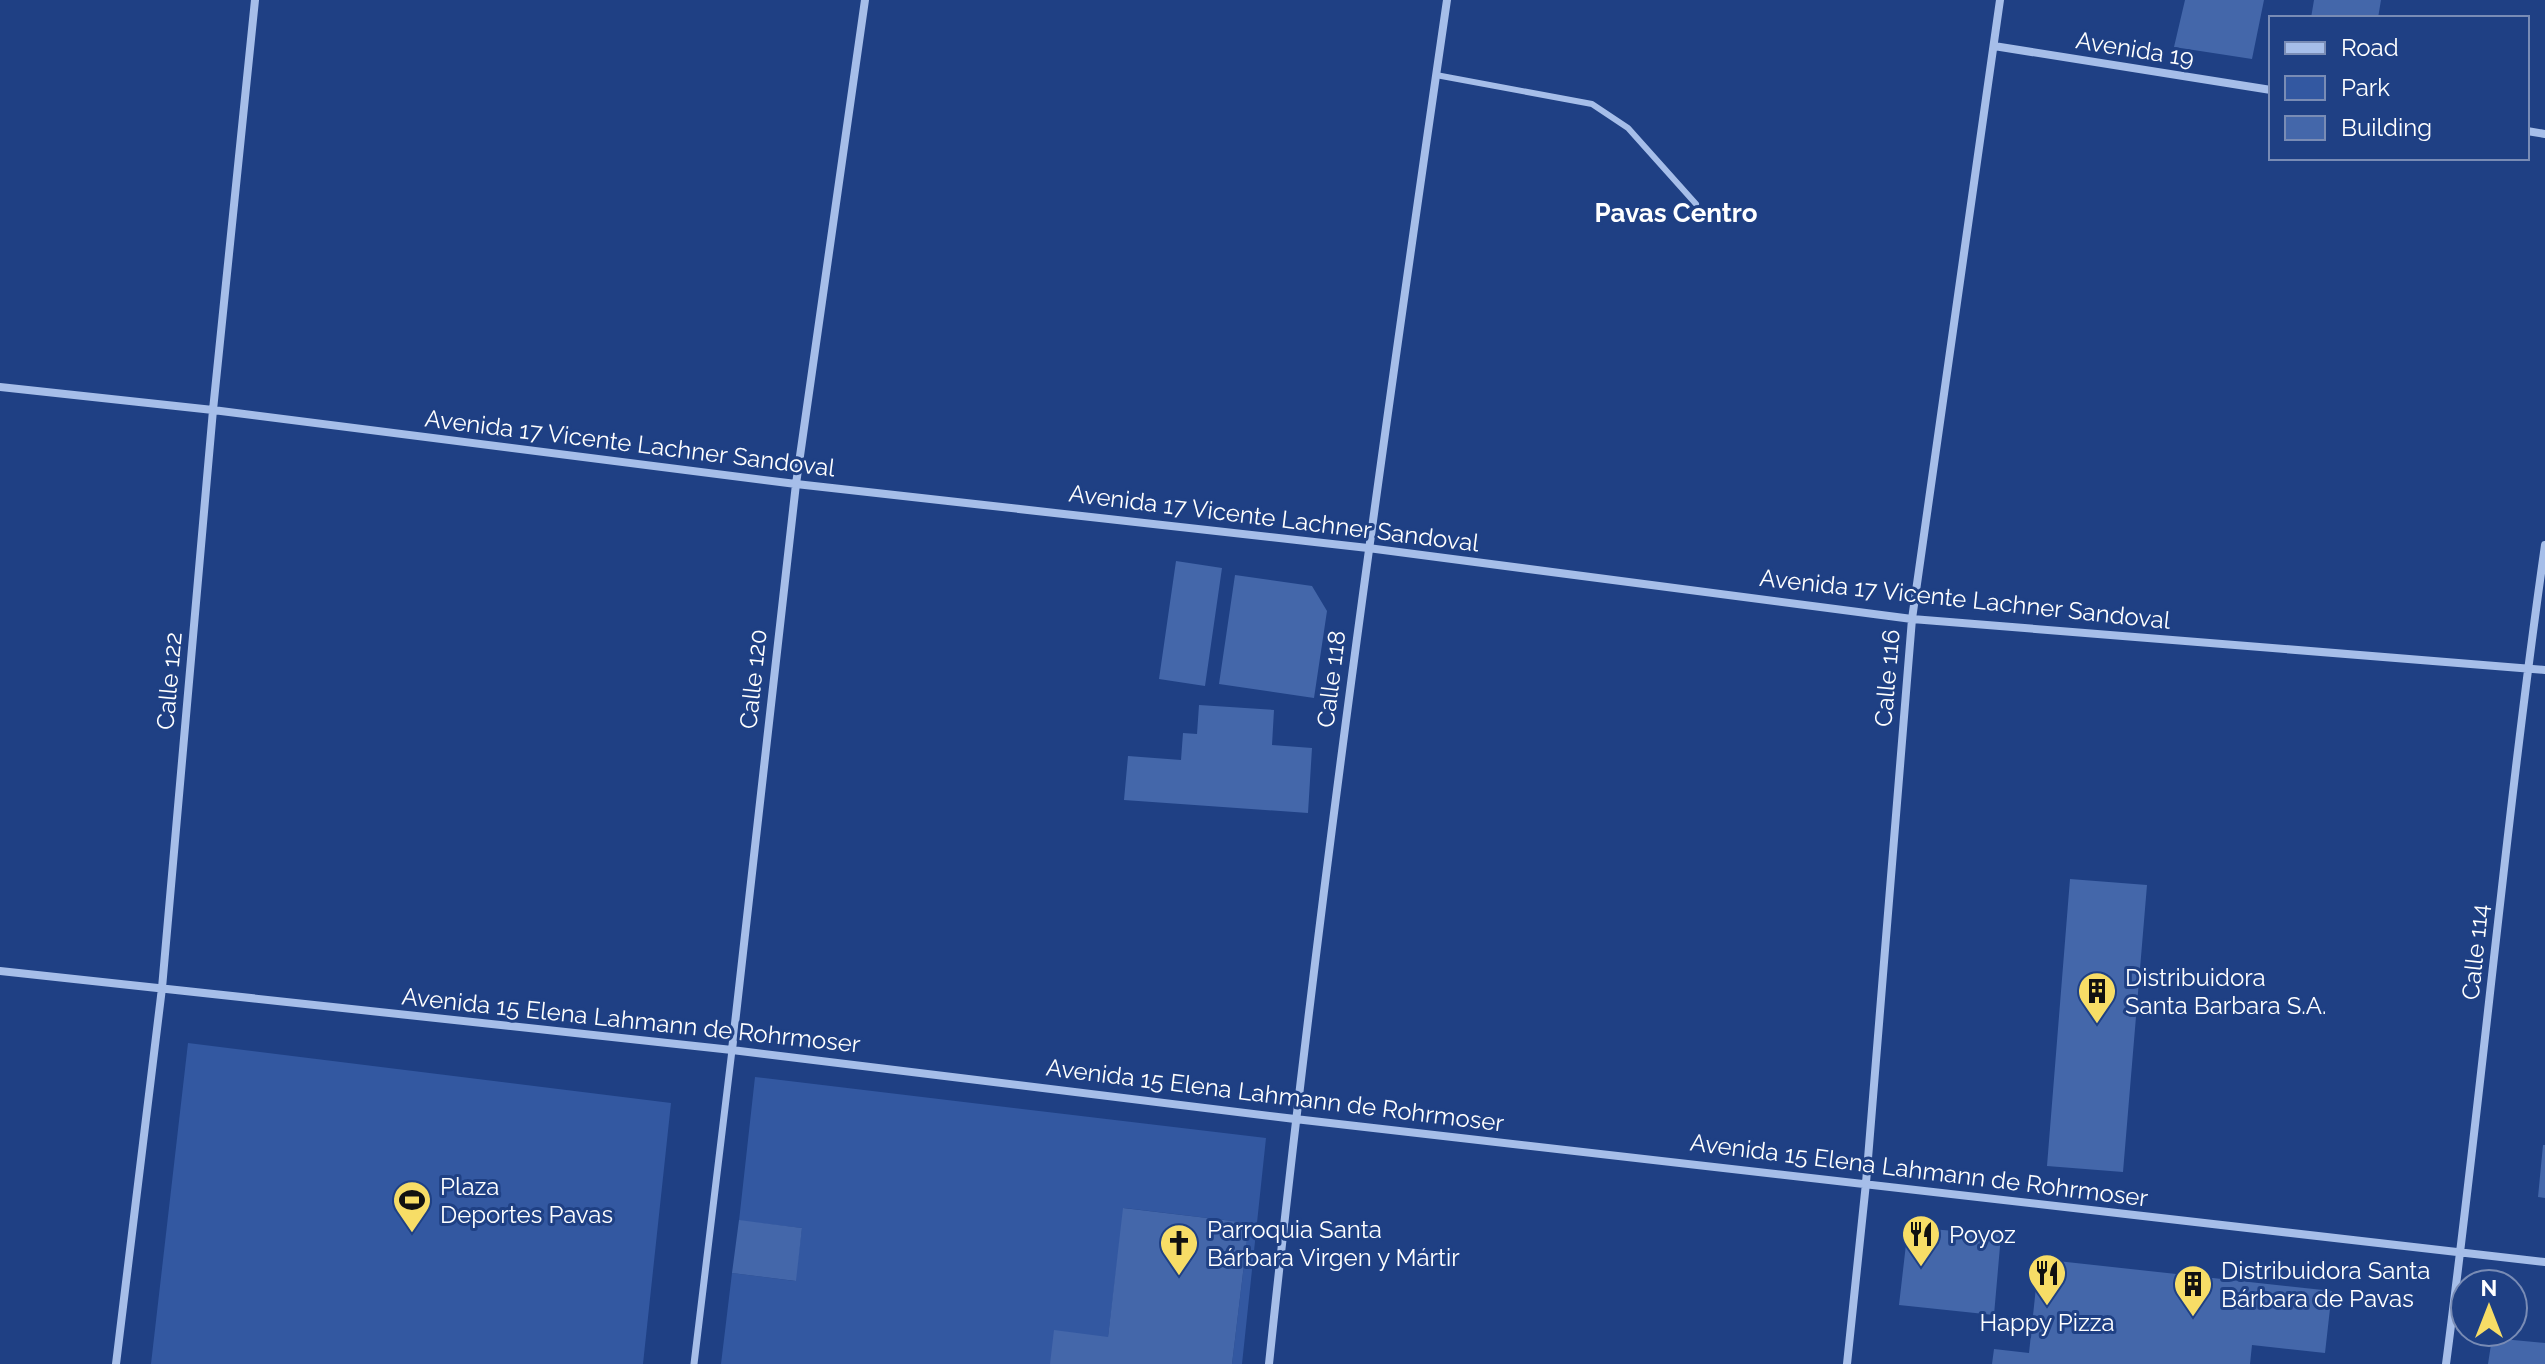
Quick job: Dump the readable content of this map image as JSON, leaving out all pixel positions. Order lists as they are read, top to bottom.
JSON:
{
  "streets": {
    "street": [
      "Avenida 19",
      "Avenida 17 Vicente Lachner Sandoval",
      "Calle 116",
      "Calle 120",
      "Calle 118",
      "Calle 122",
      "Calle 114",
      "Avenida 15 Elena Lahmann de Rohrmoser"
    ]
  },
  "crossings": [
    ["Avenida 19", "Calle 116"],
    ["Avenida 17 Vicente Lachner Sandoval", "Calle 116"],
    ["Avenida 17 Vicente Lachner Sandoval", "Calle 120"],
    ["Avenida 17 Vicente Lachner Sandoval", "Calle 118"],
    ["Avenida 17 Vicente Lachner Sandoval", "Calle 122"],
    ["Avenida 17 Vicente Lachner Sandoval", "Calle 114"],
    ["Calle 116", "Avenida 15 Elena Lahmann de Rohrmoser"],
    ["Calle 120", "Avenida 15 Elena Lahmann de Rohrmoser"],
    ["Calle 118", "Avenida 15 Elena Lahmann de Rohrmoser"],
    ["Calle 122", "Avenida 15 Elena Lahmann de Rohrmoser"],
    ["Calle 114", "Avenida 15 Elena Lahmann de Rohrmoser"]
  ],
  "districts": ["Pavas Centro"],
  "places": {
    "building": ["Distribuidora Santa Barbara S.A.", "Distribuidora Santa Bárbara de Pavas"],
    "sports": ["Plaza Deportes Pavas"],
    "restaurant": ["Poyoz", "Happy Pizza"],
    "church": ["Parroquia Santa Bárbara Virgen y Mártir"]
  },
  "legend": ["Road", "Park", "Building"],
  "north": "top"
}
